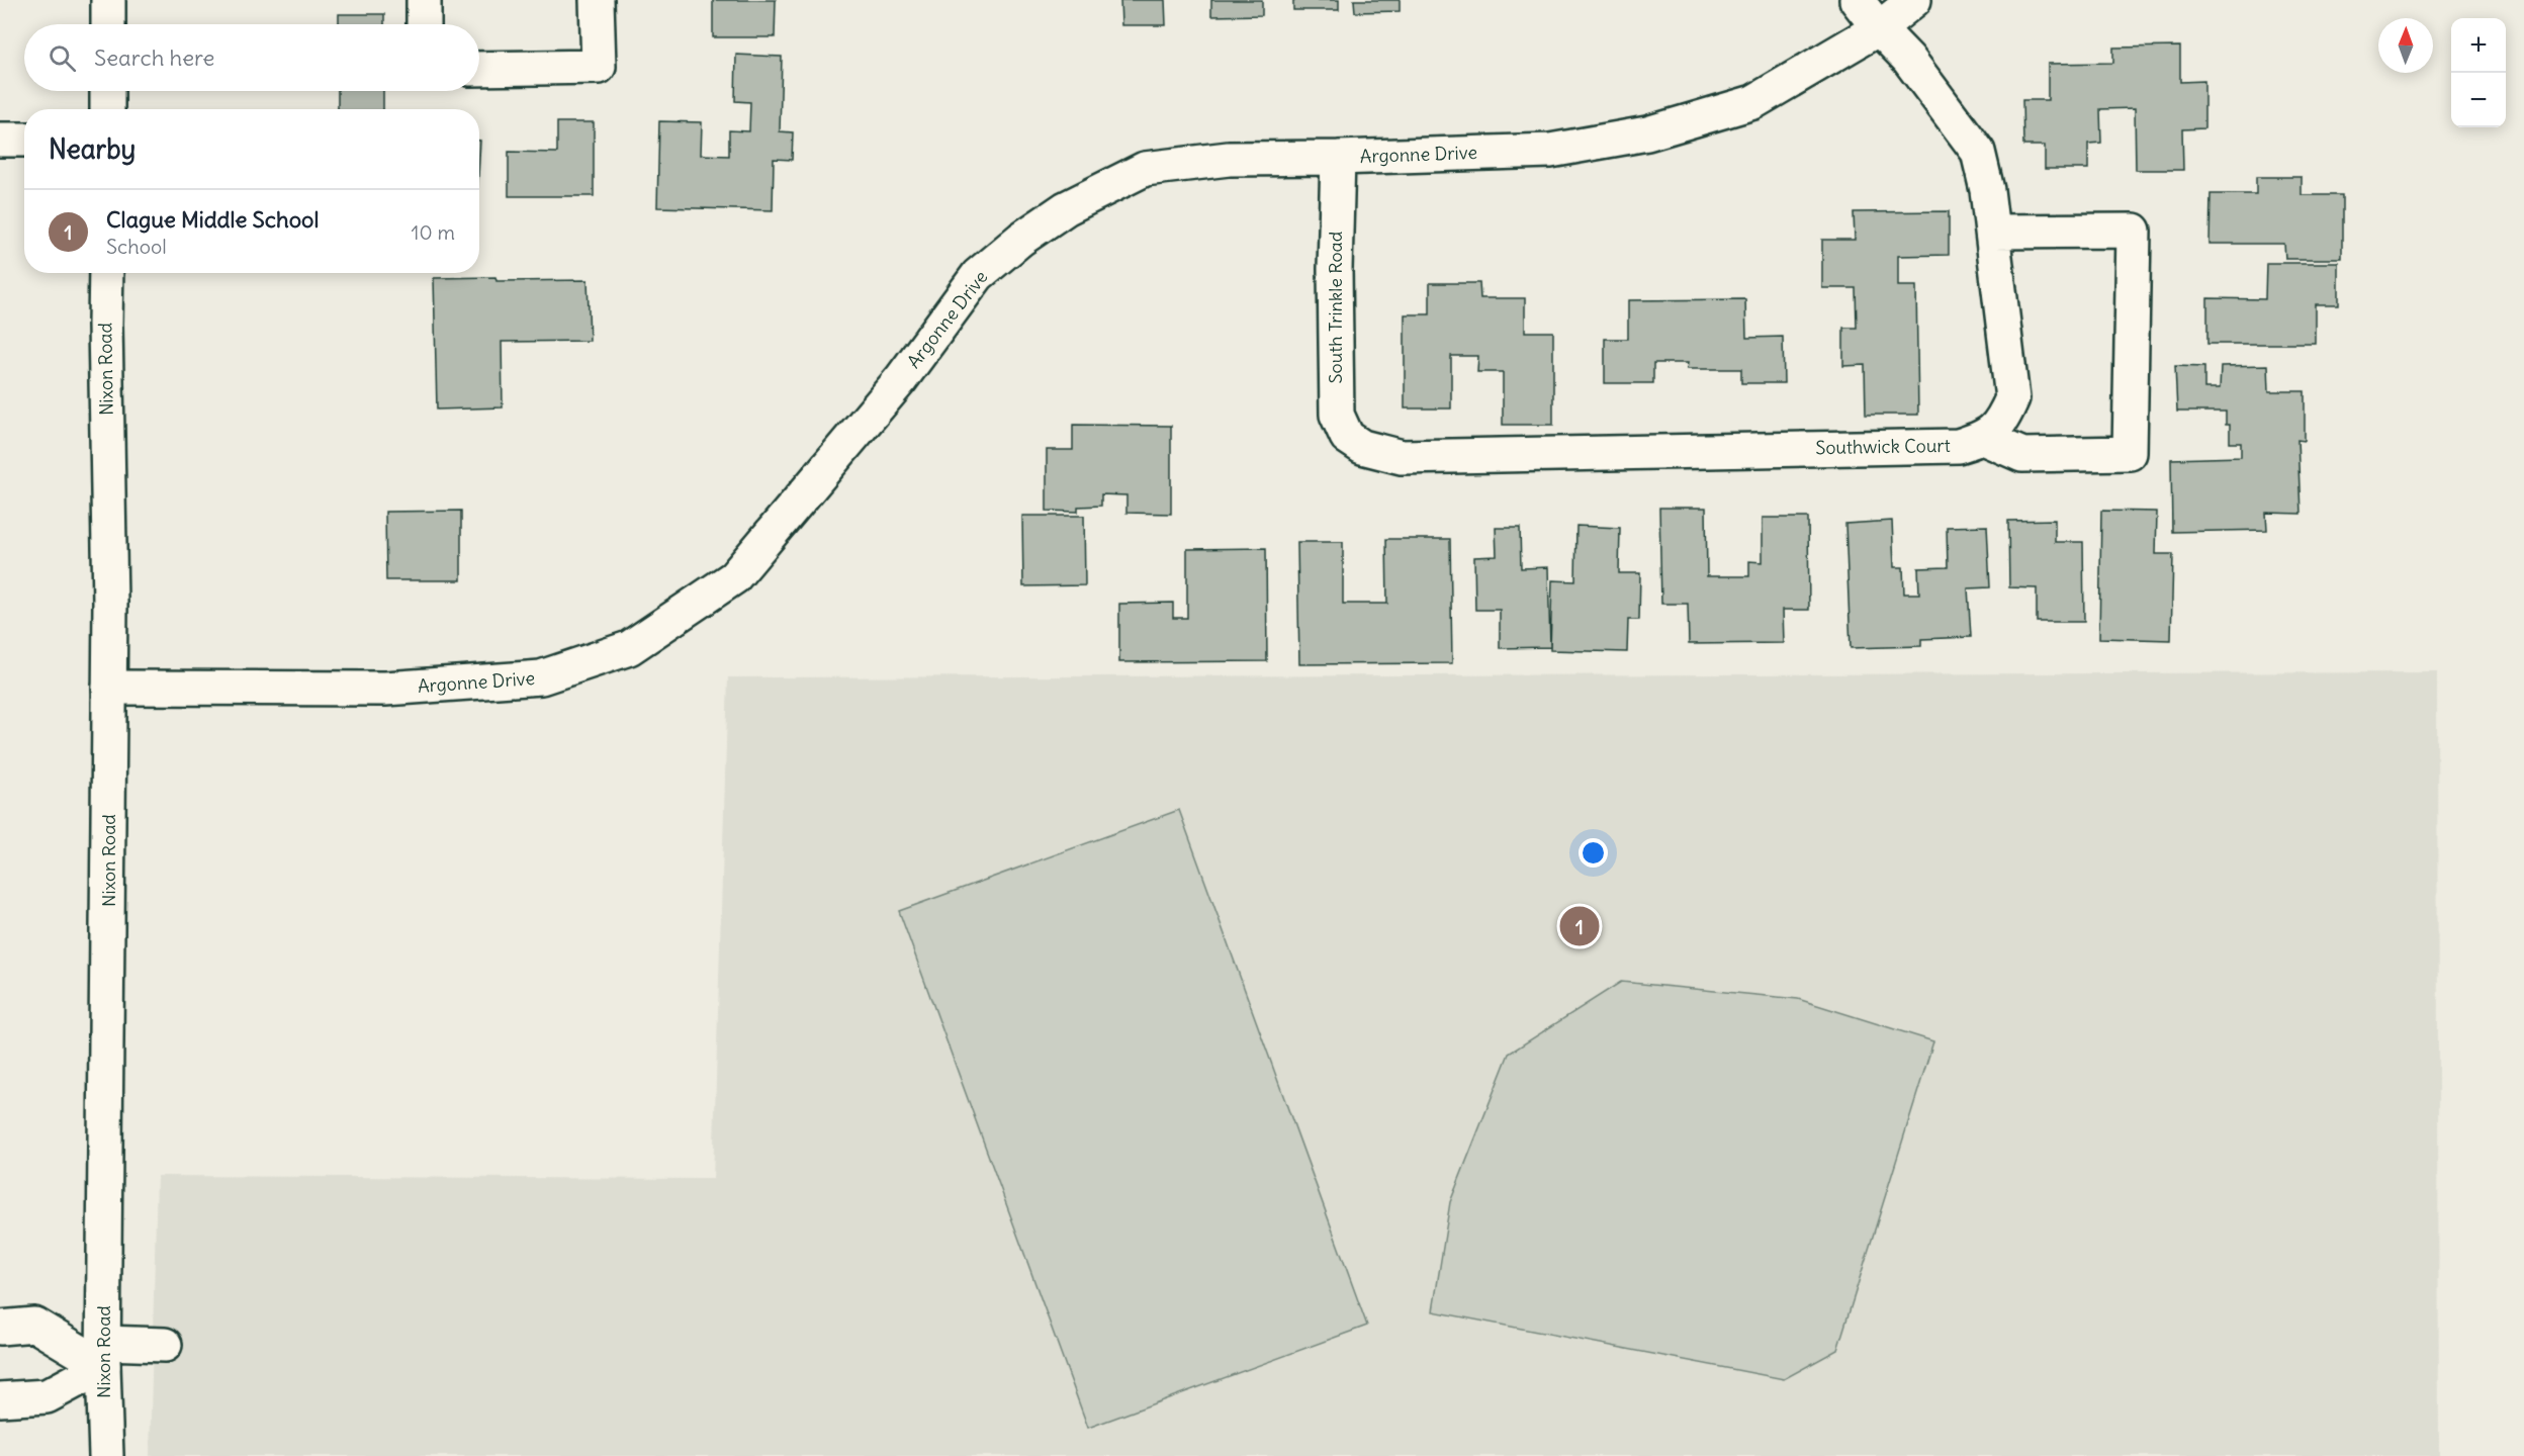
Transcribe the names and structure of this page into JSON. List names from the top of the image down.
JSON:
{
  "streets": {
    "street": [
      "Argonne Drive",
      "South Trinkle Road",
      "Nixon Road",
      "Southwick Court"
    ]
  },
  "crossings": [
    ["Argonne Drive", "South Trinkle Road"],
    ["Argonne Drive", "Nixon Road"],
    ["Argonne Drive", "Southwick Court"],
    ["South Trinkle Road", "Southwick Court"]
  ],
  "north": "top",
  "page": {
    "map_buttons": ["+", "−"],
    "search": "Search here",
    "heading": "Nearby",
    "list": [
      {
        "mark": "1",
        "name": "Clague Middle School",
        "note": "School",
        "value": "10 m"
      }
    ],
    "pins": "1"
  }
}
